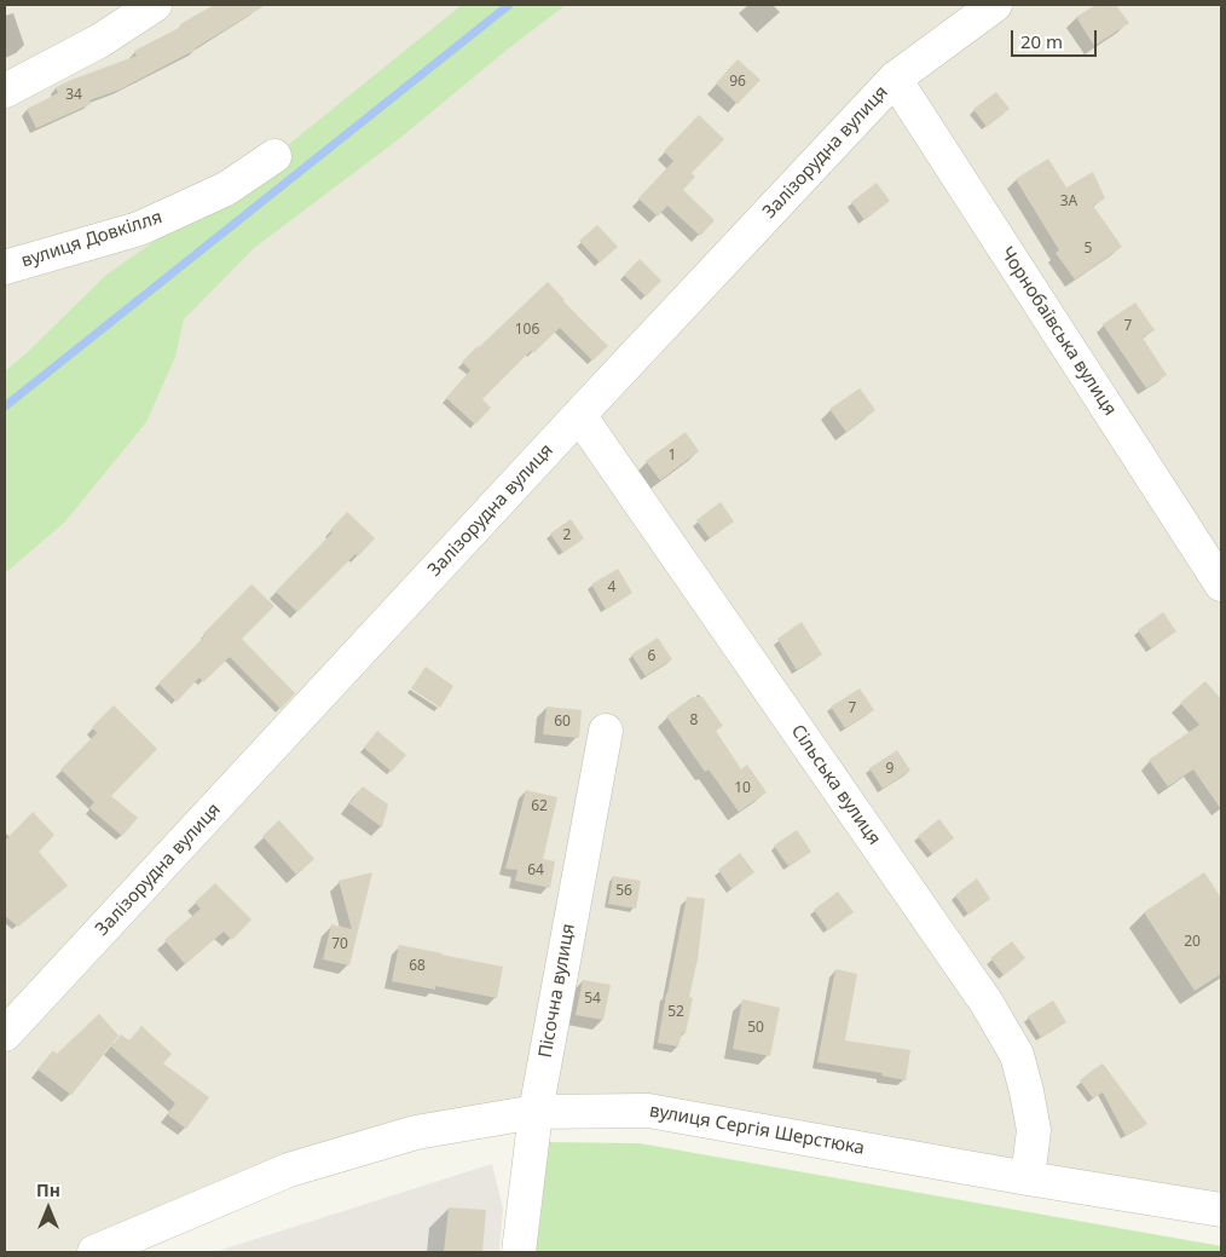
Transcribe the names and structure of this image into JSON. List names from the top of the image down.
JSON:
{
  "streets": {
    "street": [
      "Залізорудна вулиця",
      "вулиця Довкілля",
      "Чорнобаївська вулиця",
      "Сільська вулиця",
      "Пісочна вулиця",
      "вулиця Сергія Шерстюка"
    ]
  },
  "crossings": [
    ["Залізорудна вулиця", "Чорнобаївська вулиця"],
    ["Залізорудна вулиця", "Сільська вулиця"],
    ["Сільська вулиця", "вулиця Сергія Шерстюка"],
    ["Пісочна вулиця", "вулиця Сергія Шерстюка"]
  ],
  "house_numbers": [
    "96",
    "34",
    "3А",
    "5",
    "7",
    "106",
    "1",
    "2",
    "4",
    "6",
    "7",
    "8",
    "60",
    "9",
    "10",
    "62",
    "64",
    "56",
    "20",
    "70",
    "68",
    "54",
    "52",
    "50"
  ],
  "scale_bar": "20 m",
  "north": "top"
}
